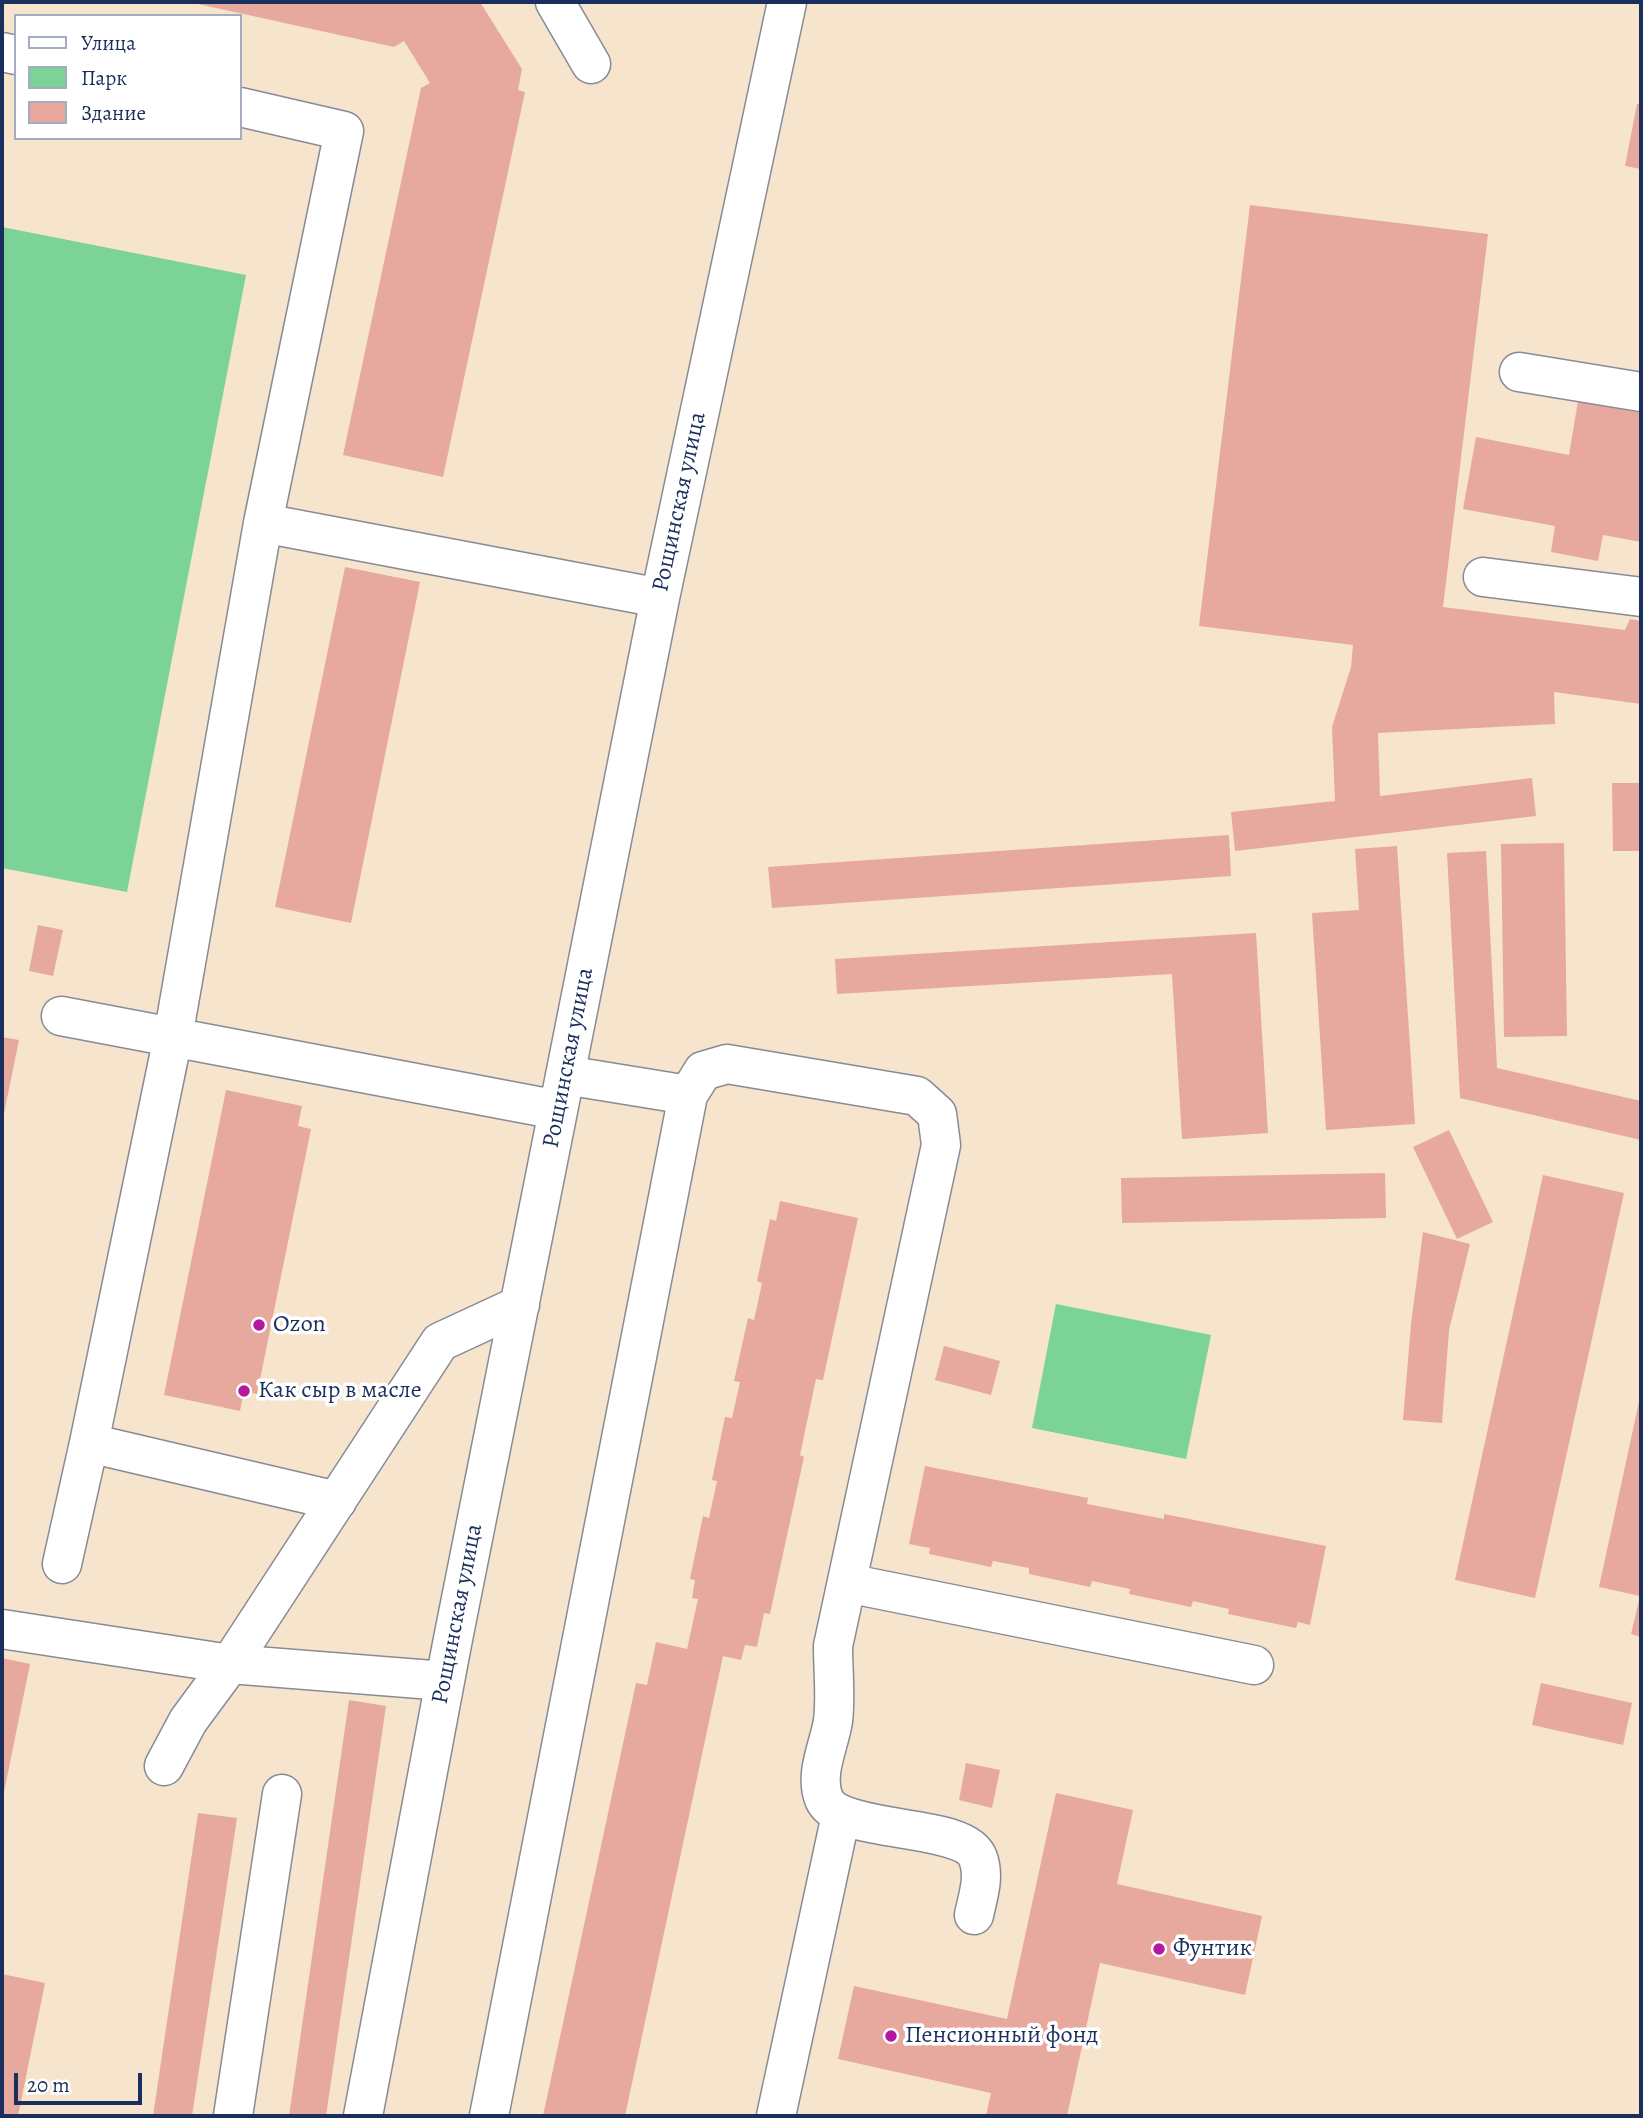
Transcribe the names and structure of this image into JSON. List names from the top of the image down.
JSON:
{
  "streets": {
    "street": ["Рощинская улица"]
  },
  "places": [
    "Ozon",
    "Как сыр в масле",
    "Фунтик",
    "Пенсионный фонд"
  ],
  "legend": ["Улица", "Парк", "Здание"],
  "scale_bar": "20 m"
}
